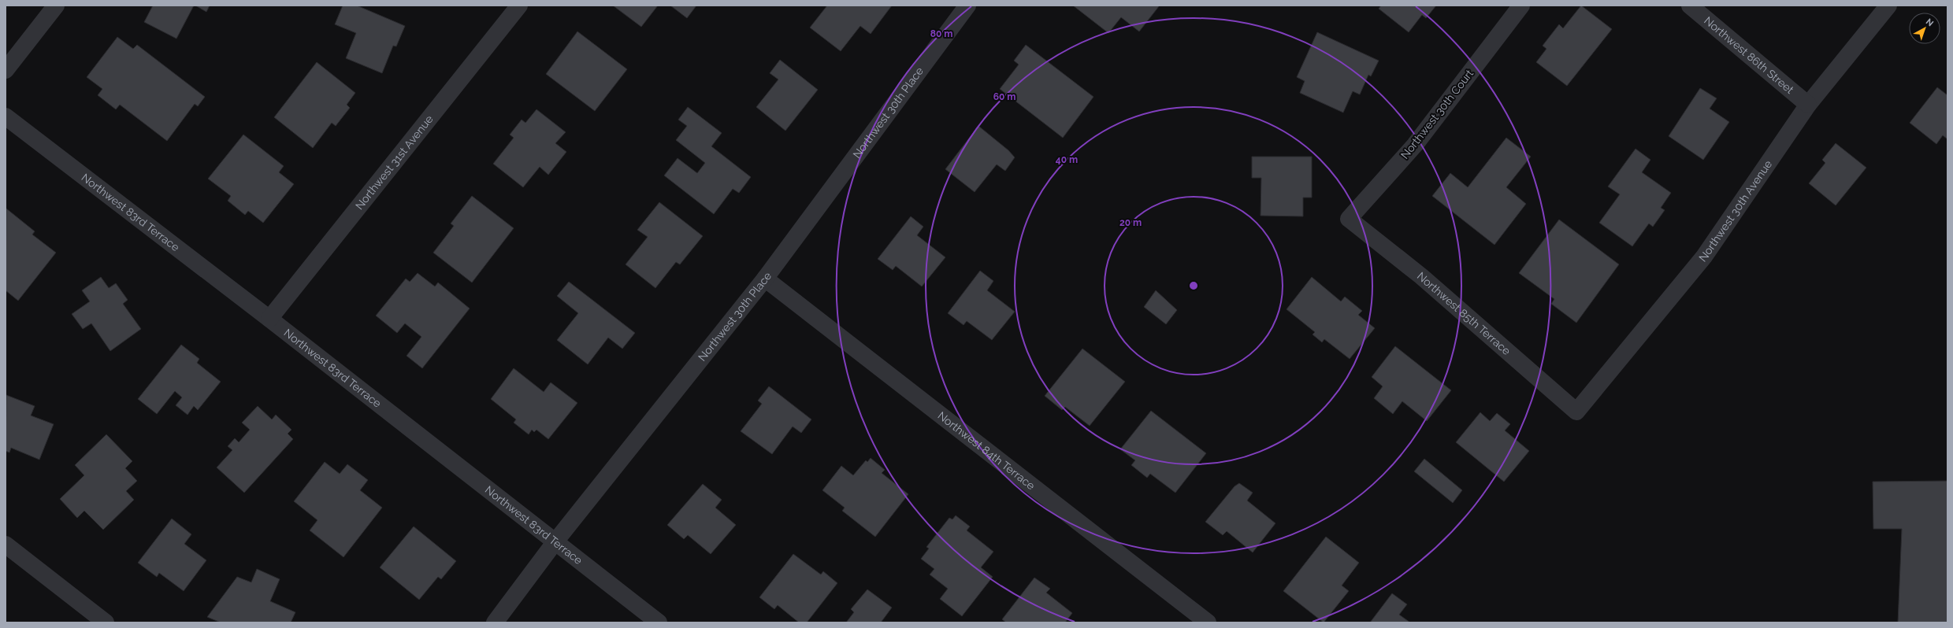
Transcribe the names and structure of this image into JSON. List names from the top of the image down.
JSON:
{
  "streets": {
    "street": [
      "Northwest 86th Street",
      "Northwest 30th Place",
      "Northwest 30th Court",
      "Northwest 31st Avenue",
      "Northwest 30th Avenue",
      "Northwest 83rd Terrace",
      "Northwest 85th Terrace",
      "Northwest 84th Terrace"
    ]
  },
  "crossings": [
    ["Northwest 86th Street", "Northwest 30th Avenue"],
    ["Northwest 30th Place", "Northwest 83rd Terrace"],
    ["Northwest 30th Place", "Northwest 84th Terrace"],
    ["Northwest 30th Court", "Northwest 85th Terrace"],
    ["Northwest 31st Avenue", "Northwest 83rd Terrace"],
    ["Northwest 30th Avenue", "Northwest 85th Terrace"]
  ],
  "north": "top right",
  "rings": [
    "80 m",
    "60 m",
    "40 m",
    "20 m"
  ]
}
